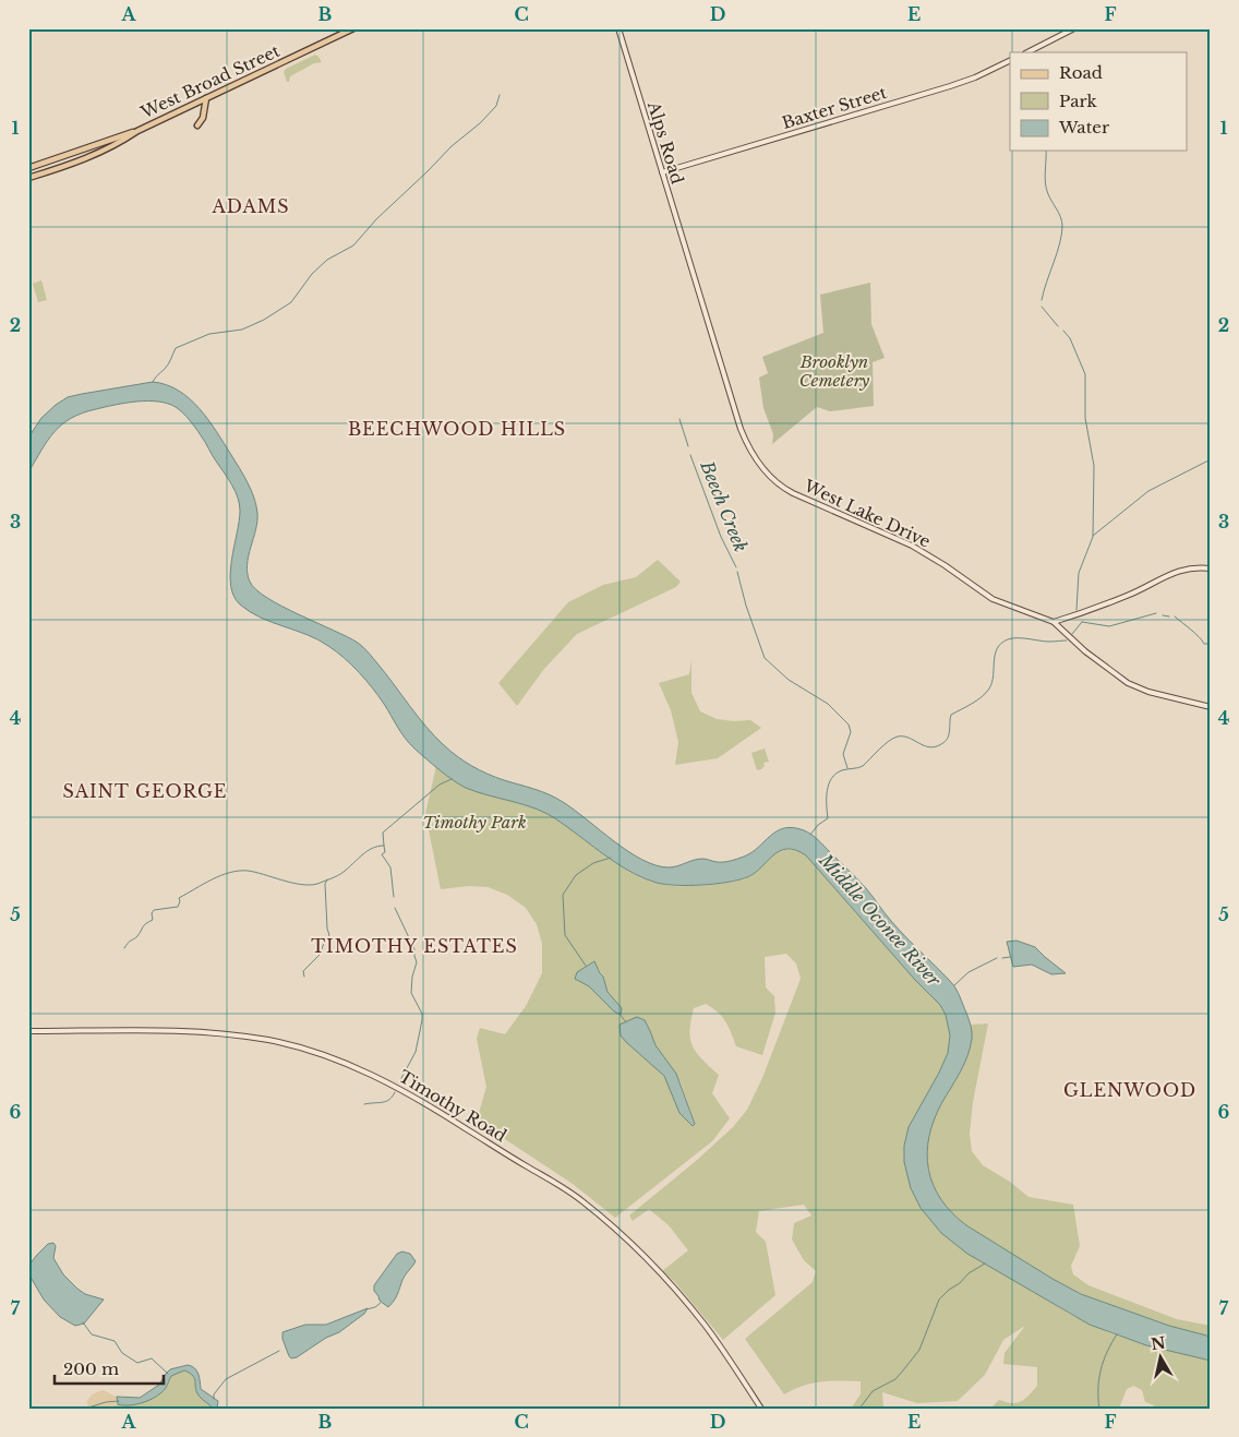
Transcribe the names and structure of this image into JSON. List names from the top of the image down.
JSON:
{
  "streets": {
    "main road": [
      "West Broad Street",
      "Baxter Street",
      "Alps Road",
      "West Lake Drive",
      "Timothy Road"
    ]
  },
  "crossings": [
    ["Baxter Street", "Alps Road"],
    ["Alps Road", "West Lake Drive"]
  ],
  "districts": [
    "ADAMS",
    "BEECHWOOD HILLS",
    "SAINT GEORGE",
    "TIMOTHY ESTATES",
    "GLENWOOD"
  ],
  "water": ["Beech Creek", "Middle Oconee River"],
  "parks": ["Brooklyn Cemetery", "Timothy Park"],
  "legend": ["Road", "Park", "Water"],
  "scale_bar": "200 m",
  "north": "top",
  "grid": {
    "columns": [
      "A",
      "B",
      "C",
      "D",
      "E",
      "F"
    ],
    "rows": [
      "1",
      "2",
      "3",
      "4",
      "5",
      "6",
      "7"
    ]
  }
}
